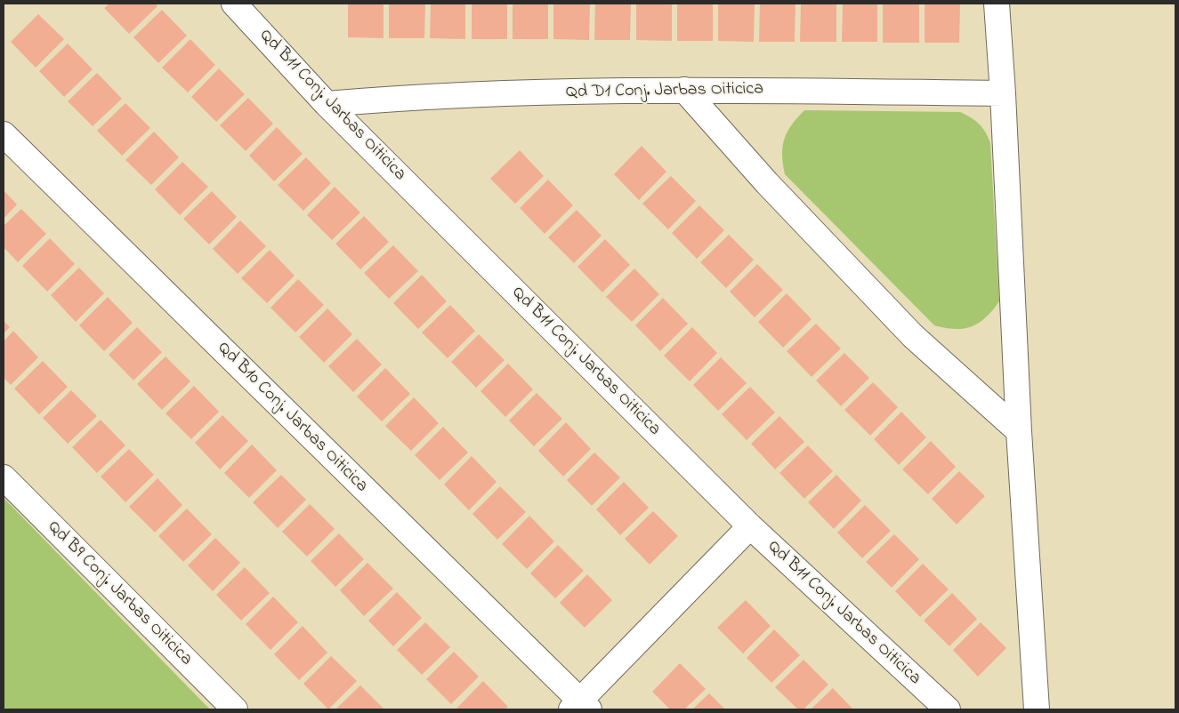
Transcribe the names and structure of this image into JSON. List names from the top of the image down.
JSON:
{
  "streets": {
    "street": [
      "Qd D1 Conj. Jarbas Oiticica",
      "Qd B11 Conj. Jarbas Oiticica",
      "Qd B10 Conj. Jarbas Oiticica",
      "Qd B9 Conj. Jarbas Oiticica"
    ]
  },
  "crossings": [
    ["Qd D1 Conj. Jarbas Oiticica", "Qd B11 Conj. Jarbas Oiticica"]
  ]
}
